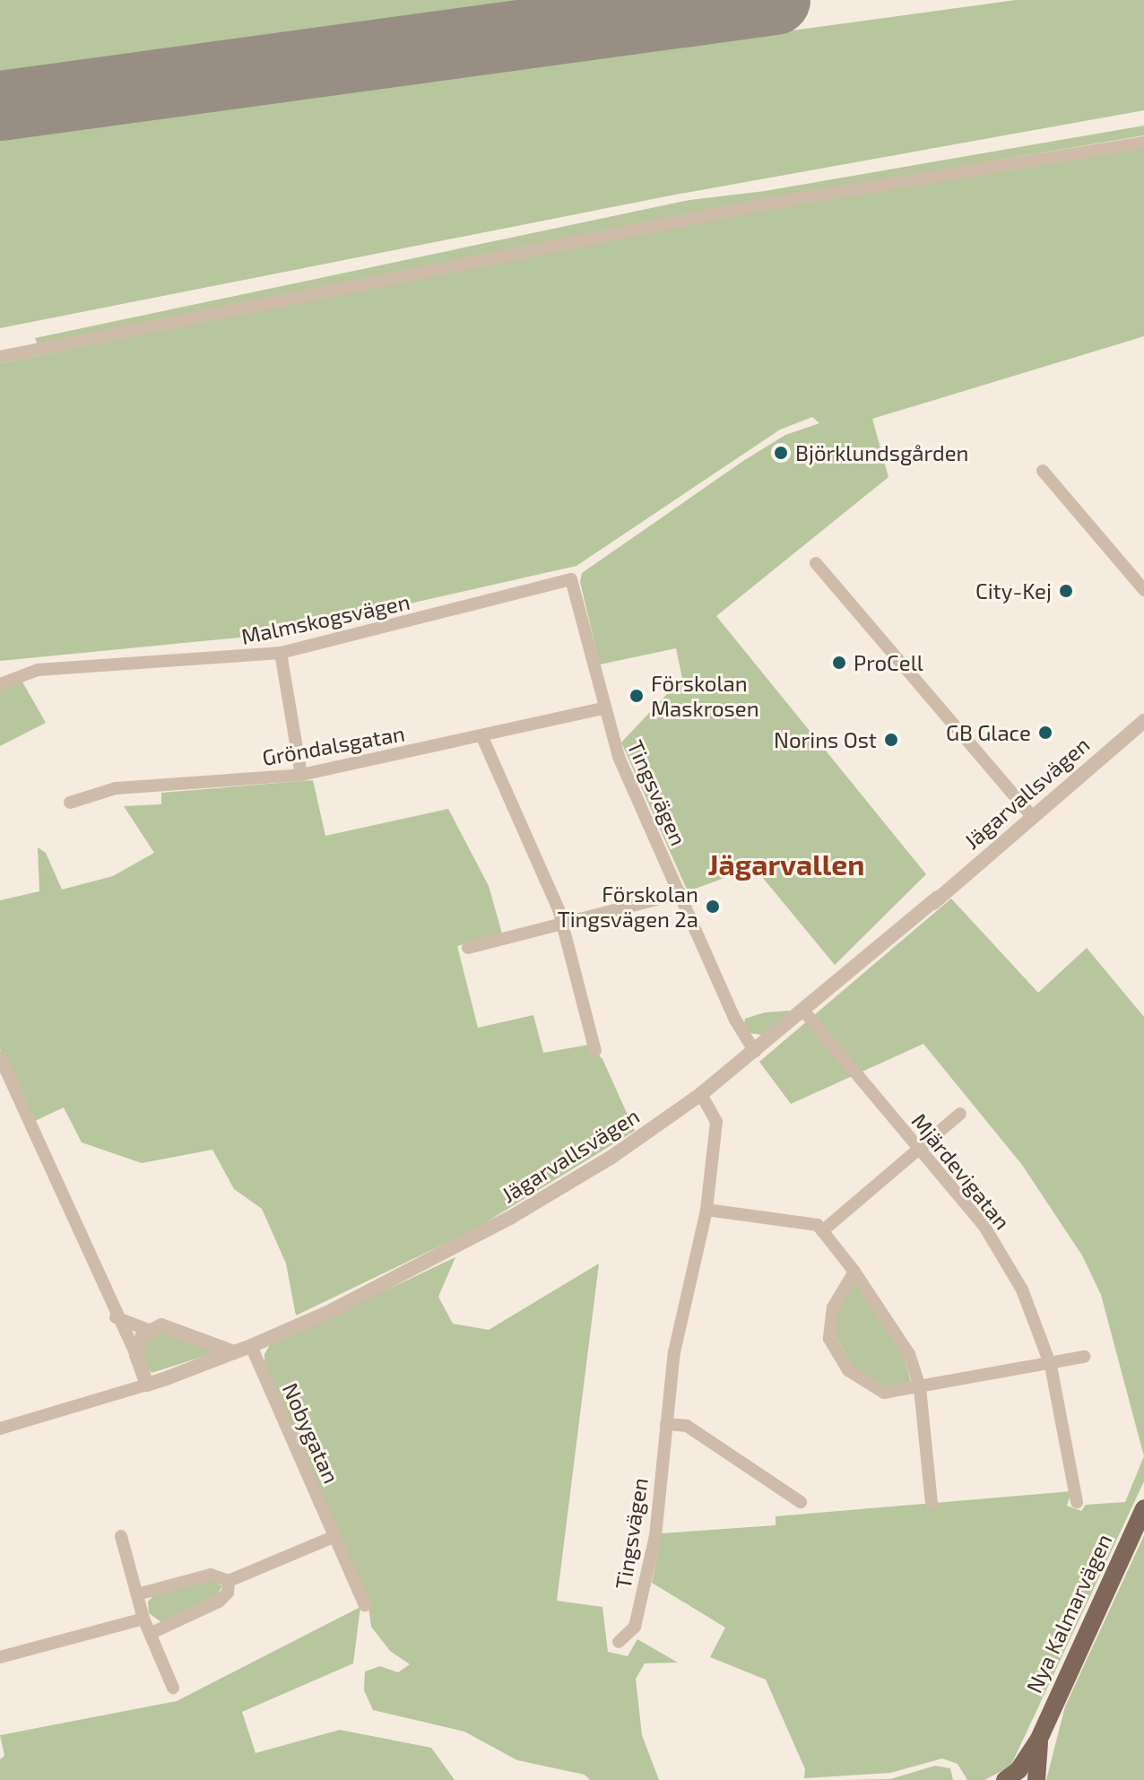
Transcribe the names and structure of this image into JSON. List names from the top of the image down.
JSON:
{
  "streets": {
    "main road": ["Nya Kalmarvägen"],
    "street": [
      "Malmskogsvägen",
      "Gröndalsgatan",
      "Tingsvägen",
      "Jägarvallsvägen",
      "Mjärdevigatan",
      "Nobygatan"
    ]
  },
  "crossings": [
    ["Malmskogsvägen", "Tingsvägen"],
    ["Gröndalsgatan", "Tingsvägen"],
    ["Tingsvägen", "Jägarvallsvägen"],
    ["Jägarvallsvägen", "Mjärdevigatan"],
    ["Jägarvallsvägen", "Nobygatan"]
  ],
  "districts": ["Jägarvallen"],
  "places": [
    "Björklundsgården",
    "City-Kej",
    "ProCell",
    "Förskolan Maskrosen",
    "GB Glace",
    "Norins Ost",
    "Förskolan Tingsvägen 2a"
  ]
}
